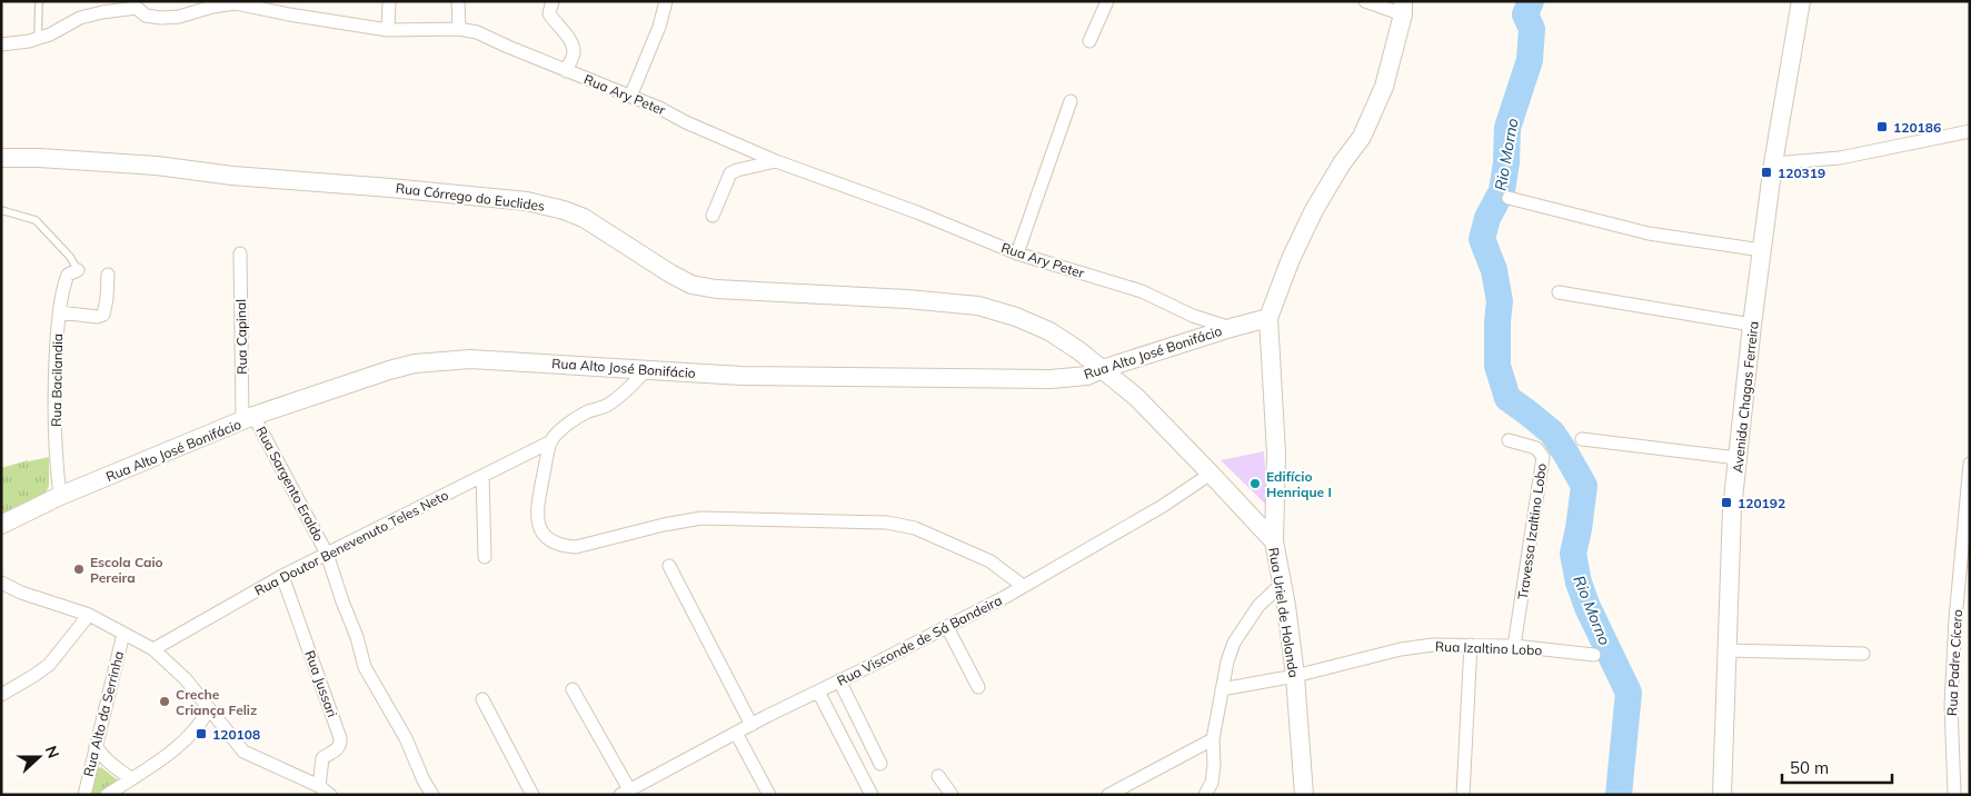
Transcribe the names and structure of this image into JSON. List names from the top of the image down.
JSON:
{
  "streets": {
    "main road": [
      "Rua Córrego do Euclides",
      "Rua Alto José Bonifácio",
      "Avenida Chagas Ferreira",
      "Rua Uriel de Holanda"
    ],
    "street": [
      "Rua Ary Peter",
      "Rua Capinal",
      "Rua Bacilandia",
      "Rua Sargento Eraldo",
      "Travessa Izaltino Lobo",
      "Rua Doutor Benevenuto Teles Neto",
      "Rua Visconde de Sá Bandeira",
      "Rua Izaltino Lobo",
      "Rua Padre Cícero",
      "Rua Jussari",
      "Rua Alto da Serrinha"
    ]
  },
  "crossings": [
    ["Rua Ary Peter", "Rua Alto José Bonifácio"],
    ["Rua Córrego do Euclides", "Rua Alto José Bonifácio"],
    ["Rua Córrego do Euclides", "Rua Uriel de Holanda"],
    ["Rua Capinal", "Rua Alto José Bonifácio"],
    ["Rua Capinal", "Rua Sargento Eraldo"],
    ["Rua Alto José Bonifácio", "Rua Bacilandia"],
    ["Rua Alto José Bonifácio", "Rua Sargento Eraldo"],
    ["Rua Alto José Bonifácio", "Rua Doutor Benevenuto Teles Neto"],
    ["Rua Alto José Bonifácio", "Rua Uriel de Holanda"],
    ["Rua Sargento Eraldo", "Rua Doutor Benevenuto Teles Neto"],
    ["Travessa Izaltino Lobo", "Rua Izaltino Lobo"],
    ["Rua Doutor Benevenuto Teles Neto", "Rua Jussari"],
    ["Rua Uriel de Holanda", "Rua Visconde de Sá Bandeira"],
    ["Rua Uriel de Holanda", "Rua Izaltino Lobo"]
  ],
  "water": ["Rio Morno"],
  "places": {
    "transit": [
      "120186",
      "120319",
      "120192",
      "120108"
    ],
    "other": ["Edifício Henrique I", "Escola Caio Pereira", "Creche Criança Feliz"]
  },
  "scale_bar": "50 m",
  "north": "right"
}
